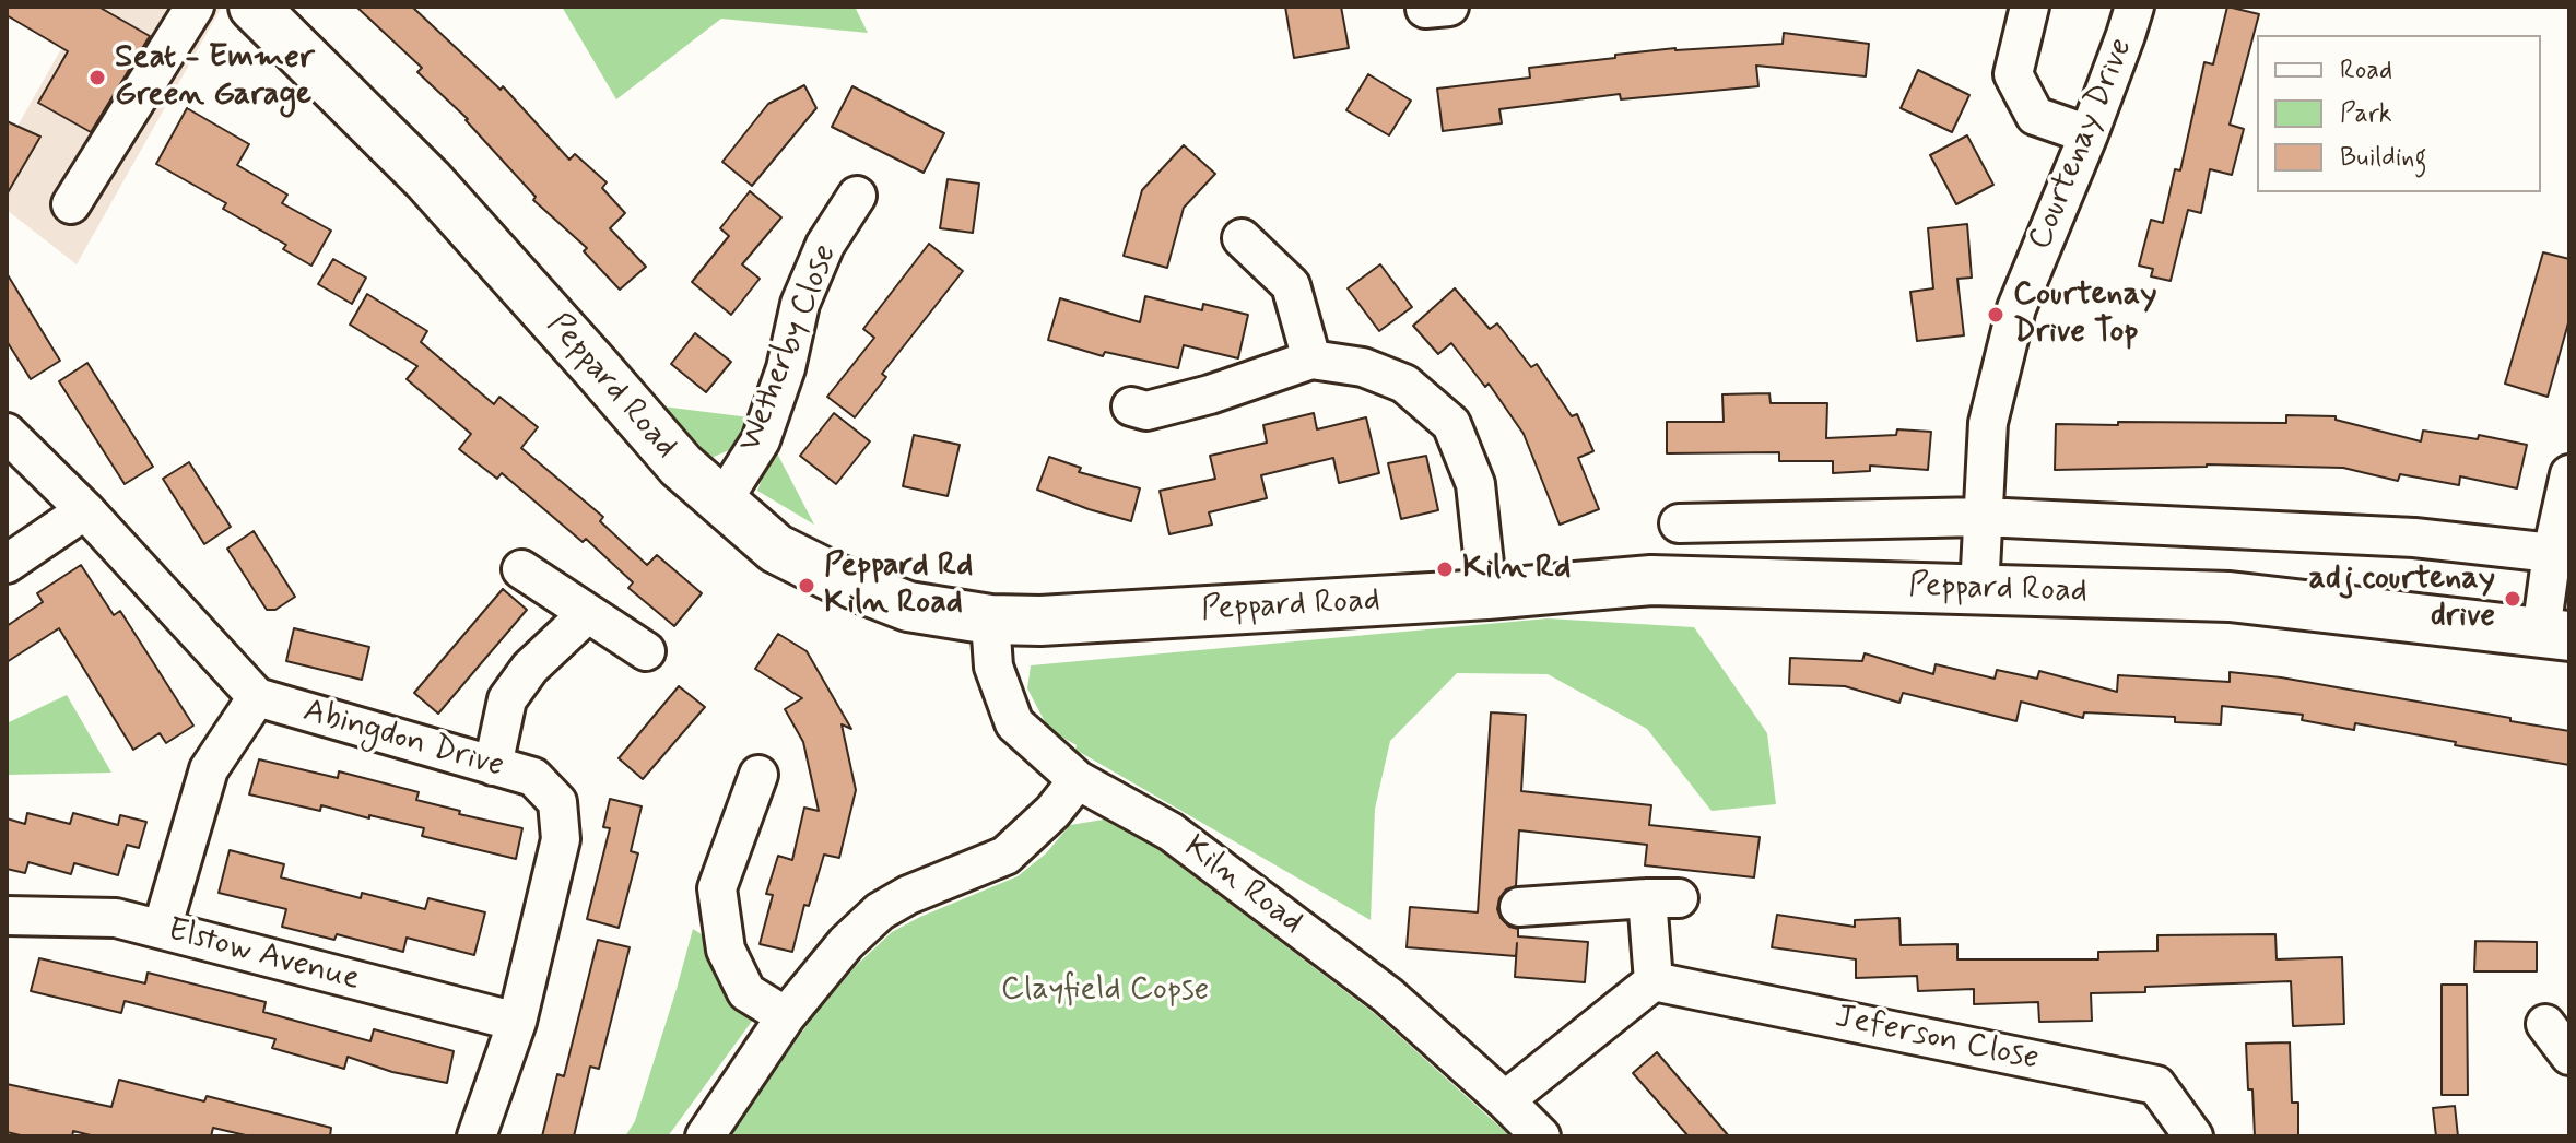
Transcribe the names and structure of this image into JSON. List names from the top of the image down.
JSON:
{
  "streets": {
    "main road": ["Peppard Road"],
    "street": [
      "Courtenay Drive",
      "Wetherby Close",
      "Abingdon Drive",
      "Kiln Road",
      "Elstow Avenue",
      "Jeferson Close"
    ]
  },
  "crossings": [
    ["Courtenay Drive", "Peppard Road"],
    ["Wetherby Close", "Peppard Road"],
    ["Peppard Road", "Kiln Road"],
    ["Abingdon Drive", "Elstow Avenue"]
  ],
  "parks": ["Clayfield Copse"],
  "places": [
    "Seat - Emmer Green Garage",
    "Courtenay Drive Top",
    "Kiln Rd",
    "Peppard Rd Kiln Road",
    "adj courtenay drive"
  ],
  "legend": ["Road", "Park", "Building"]
}
